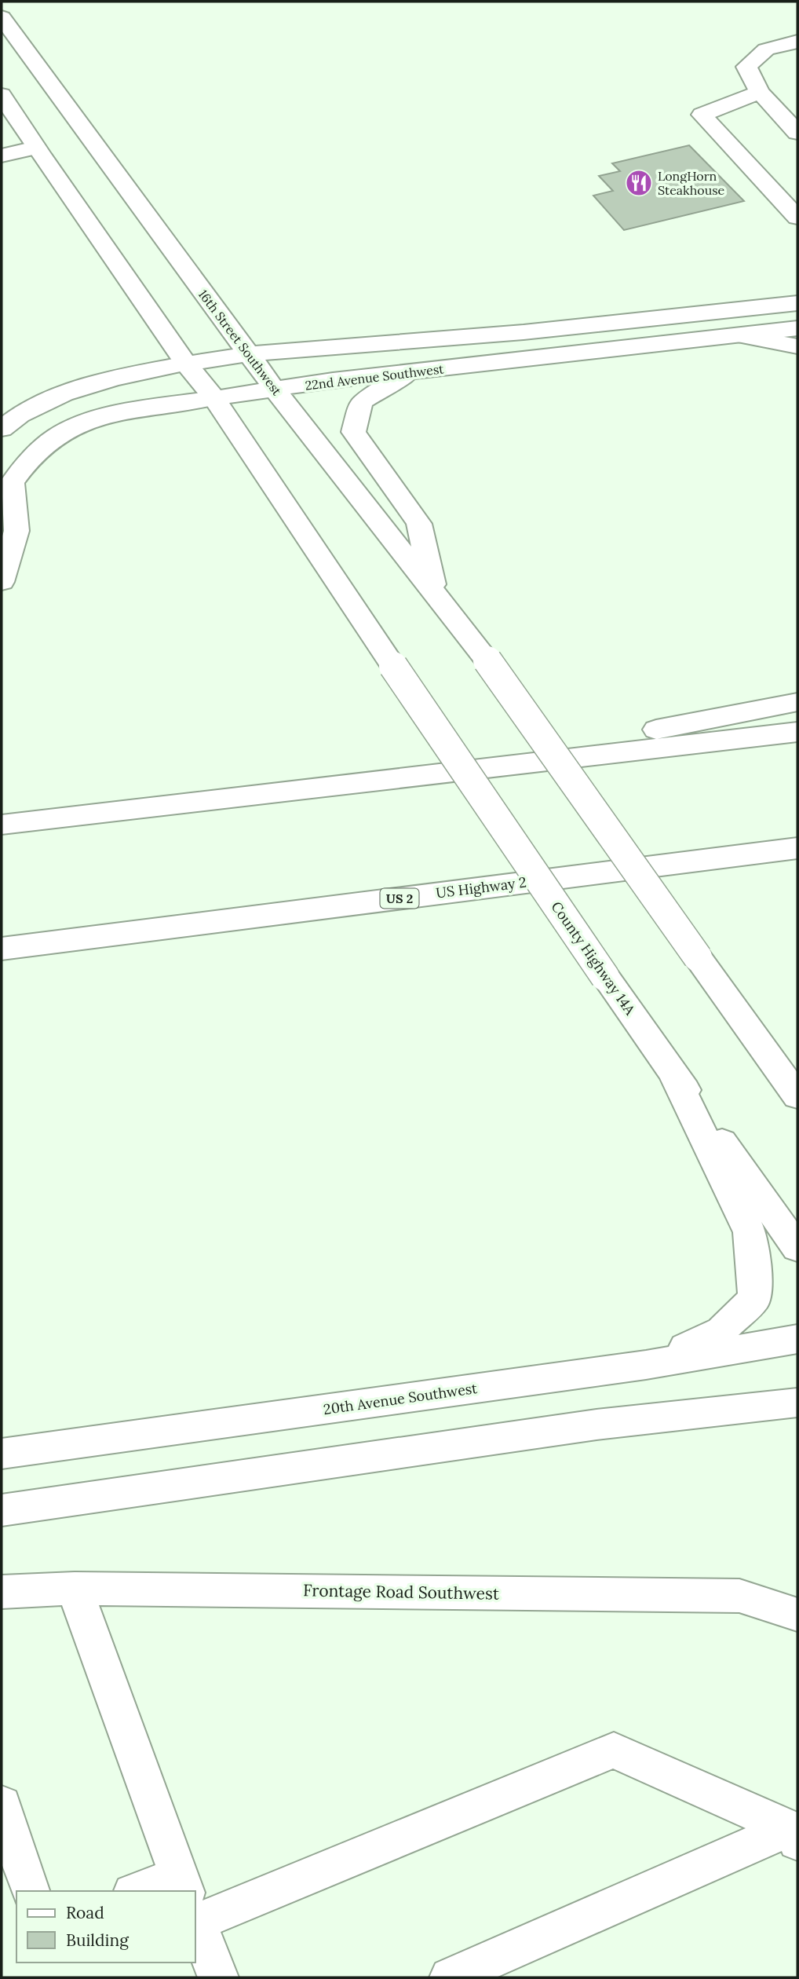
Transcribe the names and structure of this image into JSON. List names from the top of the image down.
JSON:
{
  "streets": {
    "main road": [
      "16th Street Southwest",
      "22nd Avenue Southwest",
      "US Highway 2",
      "US 2",
      "County Highway 14A",
      "20th Avenue Southwest",
      "Frontage Road Southwest"
    ]
  },
  "crossings": [
    ["16th Street Southwest", "22nd Avenue Southwest"],
    ["22nd Avenue Southwest", "County Highway 14A"]
  ],
  "places": {
    "restaurant": ["LongHorn Steakhouse"]
  },
  "legend": ["Road", "Building"]
}
